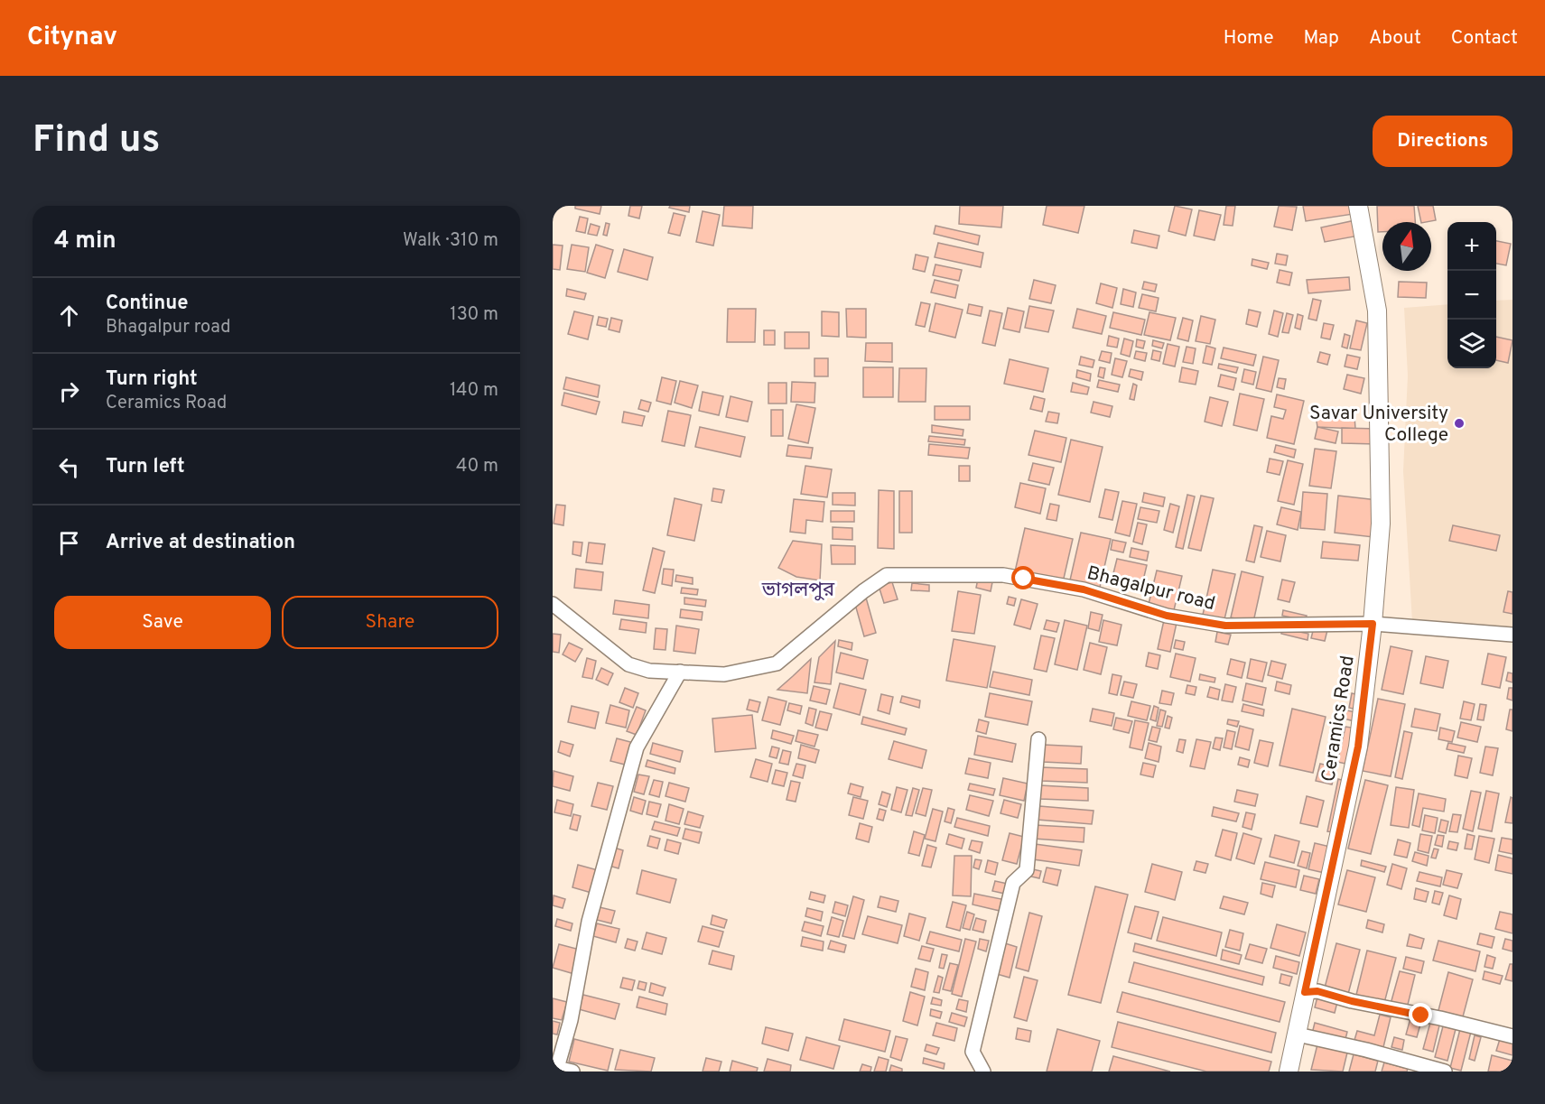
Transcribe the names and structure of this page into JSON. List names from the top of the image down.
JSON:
{
  "streets": {
    "street": ["Bhagalpur road", "Ceramics Road"]
  },
  "crossings": [
    ["Bhagalpur road", "Ceramics Road"]
  ],
  "districts": ["ভাগলপুর"],
  "places": ["Savar University College"],
  "north": "top",
  "page": {
    "header": "Citynav",
    "nav": [
      "Home",
      "Map",
      "About",
      "Contact"
    ],
    "buttons": [
      "Directions",
      ["Save", "Share"]
    ],
    "title": "Find us",
    "heading": ["4 min", "Walk · 310 m"],
    "map_buttons": ["+", "−"],
    "list": [
      ["Continue", "Bhagalpur road", "130 m"],
      ["Turn right", "Ceramics Road", "140 m"],
      ["Turn left", "40 m"],
      "Arrive at destination"
    ]
  }
}
